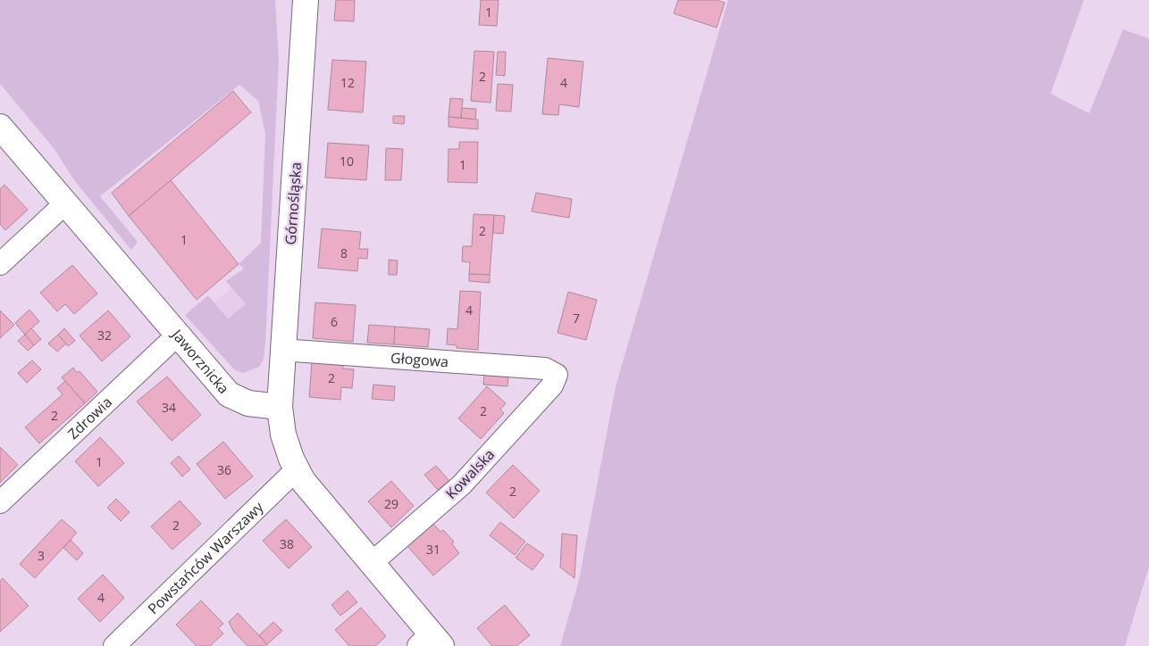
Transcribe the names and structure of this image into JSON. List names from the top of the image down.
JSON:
{
  "streets": {
    "street": [
      "Górnośląska",
      "Głogowa",
      "Jaworznicka",
      "Zdrowia",
      "Kowalska",
      "Powstańców Warszawy"
    ]
  },
  "crossings": [
    ["Górnośląska", "Głogowa"],
    ["Górnośląska", "Jaworznicka"],
    ["Głogowa", "Kowalska"],
    ["Jaworznicka", "Zdrowia"]
  ],
  "house_numbers": [
    "1",
    "2",
    "12",
    "4",
    "10",
    "1",
    "2",
    "1",
    "8",
    "4",
    "7",
    "6",
    "32",
    "2",
    "34",
    "2",
    "2",
    "1",
    "36",
    "2",
    "29",
    "2",
    "38",
    "31",
    "3",
    "4"
  ]
}
